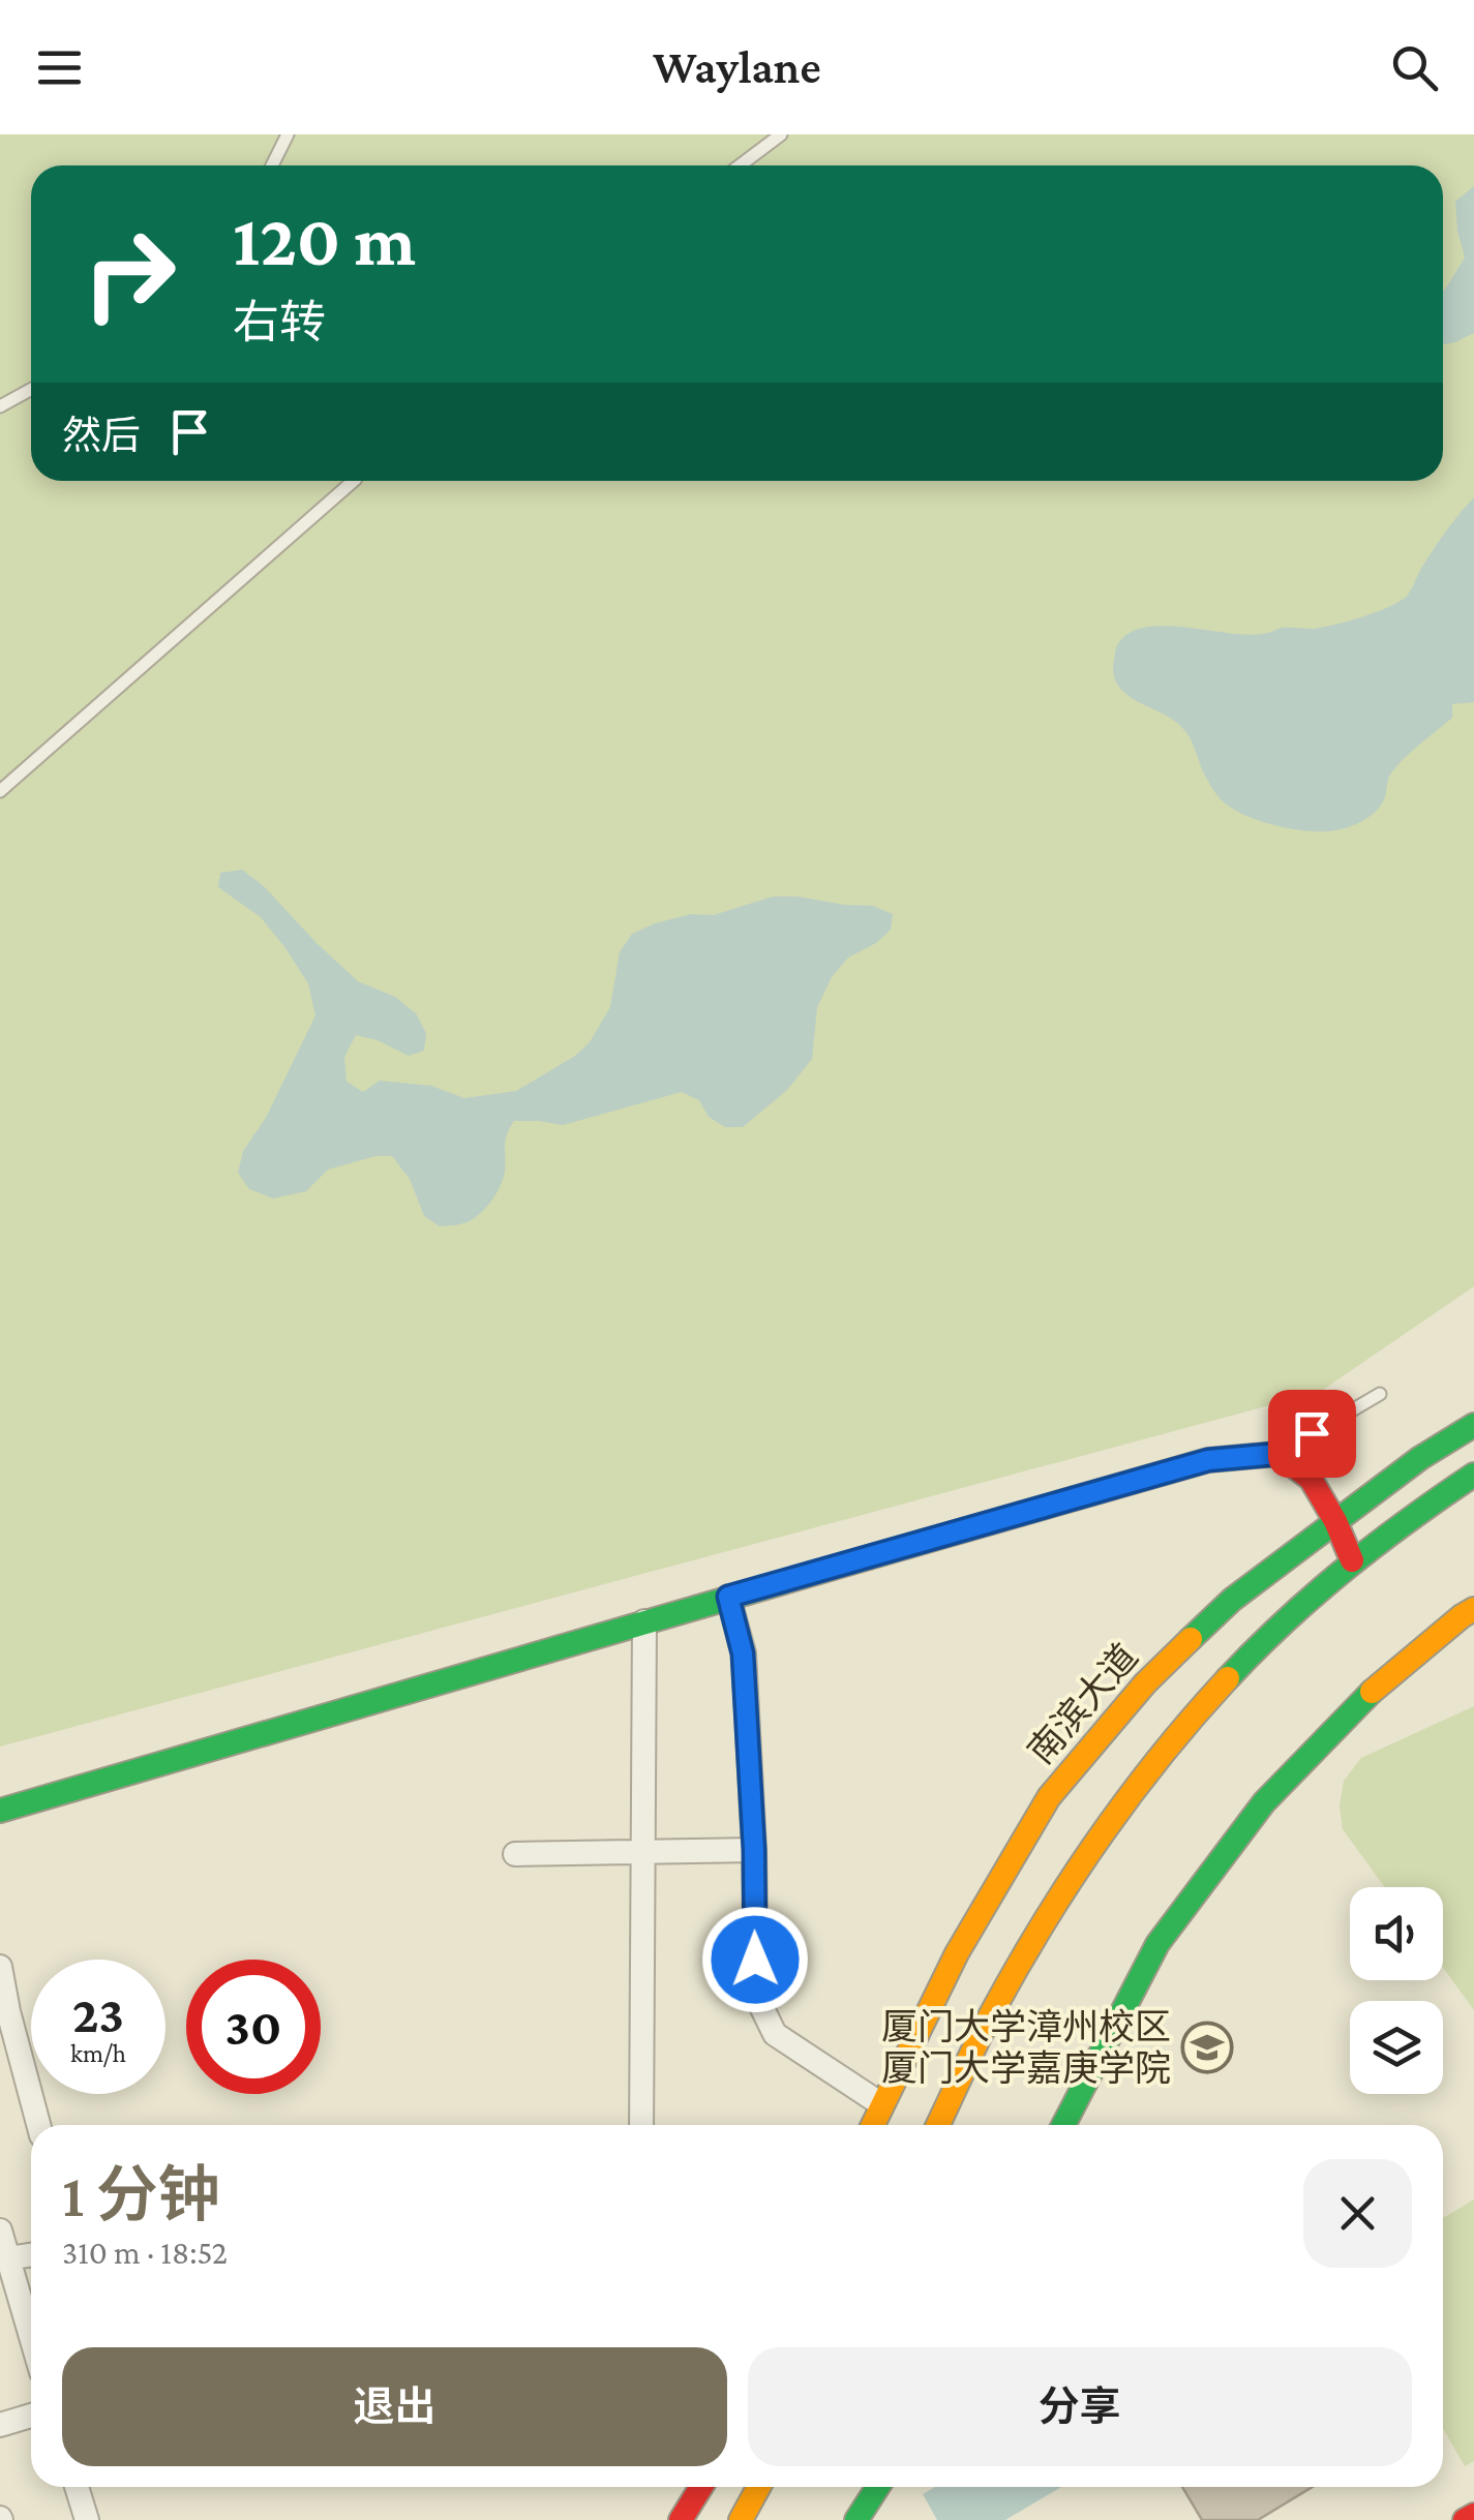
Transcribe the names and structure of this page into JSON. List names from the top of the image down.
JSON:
{
  "streets": {
    "street": ["南滨大道"]
  },
  "places": {
    "school or university": ["厦门大学漳州校区 厦门大学嘉庚学院"]
  },
  "page": {
    "header": "Waylane",
    "turn": ["120 m", "右转"],
    "then": "然后",
    "speed": "23 km/h",
    "limit": "30",
    "heading": ["1 分钟", "310 m · 18:52"],
    "buttons": ["退出", "分享"]
  }
}
